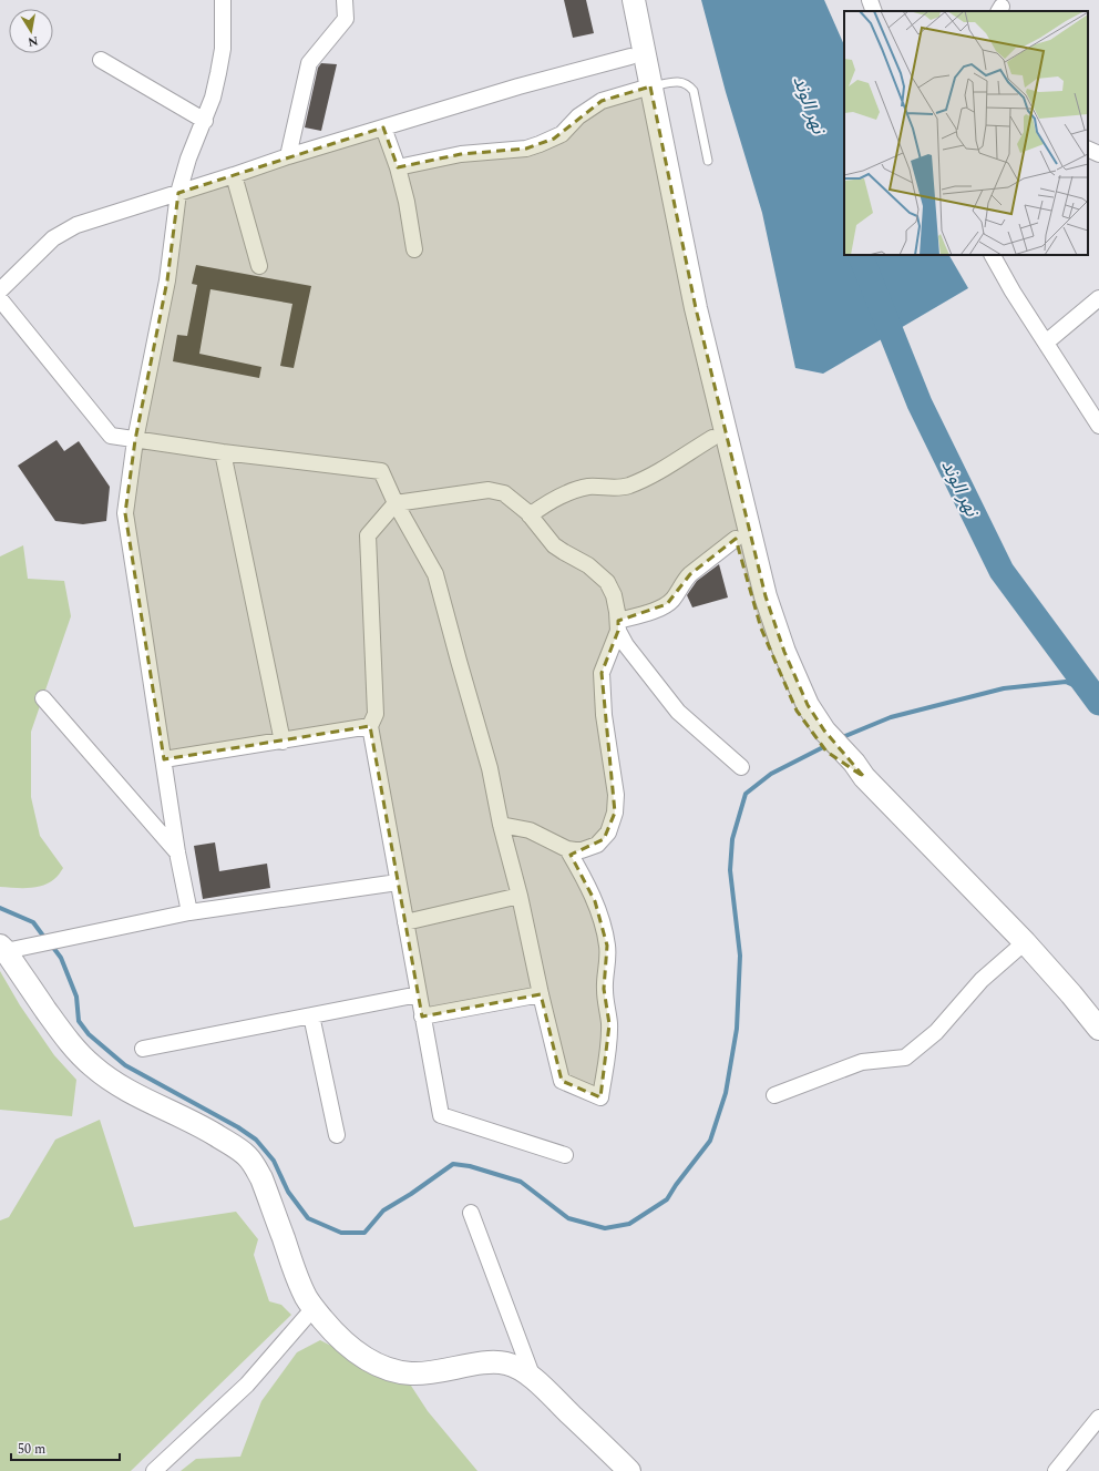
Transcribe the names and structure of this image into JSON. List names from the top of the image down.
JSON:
{
  "water": ["نهر الوند"],
  "scale_bar": "50 m",
  "north": "bottom"
}
